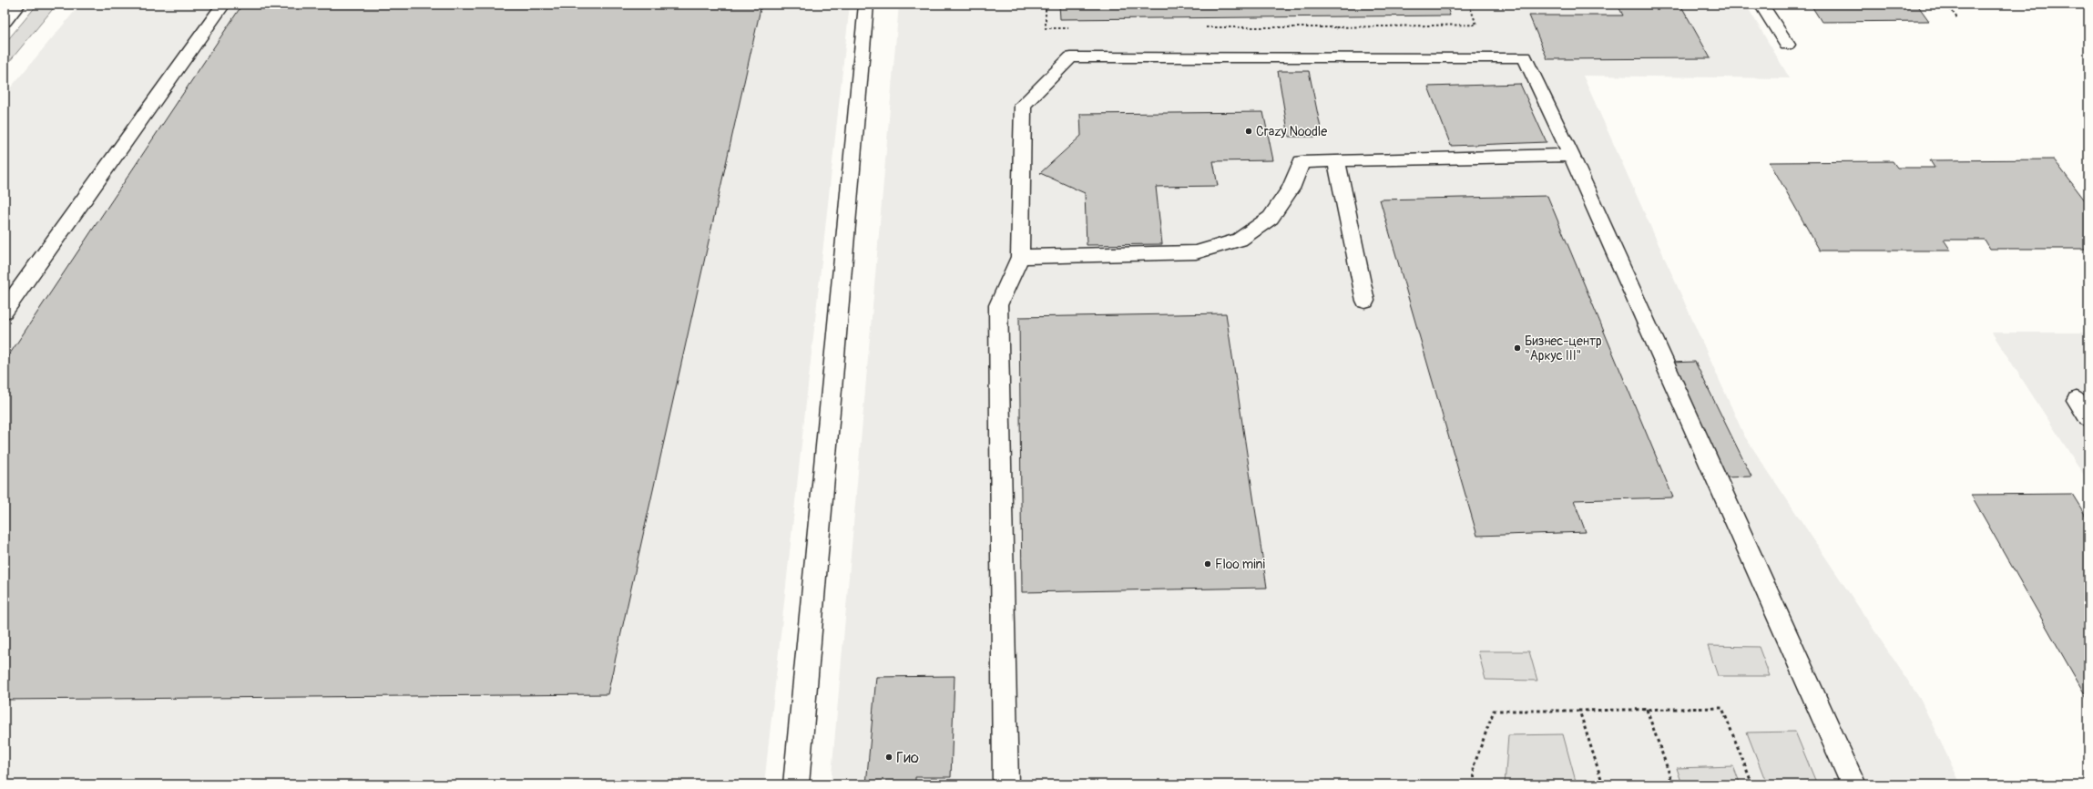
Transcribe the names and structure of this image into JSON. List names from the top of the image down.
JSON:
{
  "places": [
    "Crazy Noodle",
    "Бизнес-центр \"Аркус III\"",
    "Floo mini",
    "Гио"
  ]
}
